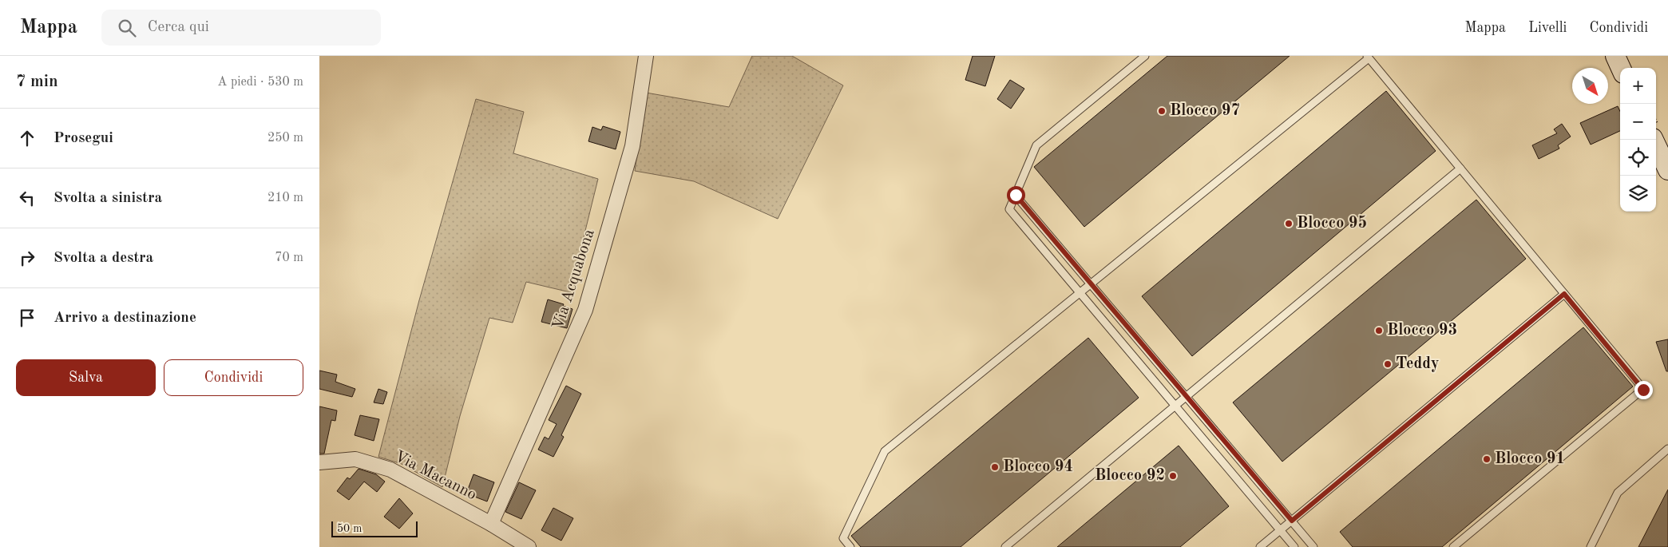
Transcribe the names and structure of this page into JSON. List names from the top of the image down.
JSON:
{
  "streets": {
    "street": ["Via Acquabona", "Via Macanno"]
  },
  "crossings": [
    ["Via Acquabona", "Via Macanno"]
  ],
  "places": [
    "Blocco 97",
    "Blocco 95",
    "Blocco 93",
    "Teddy",
    "Blocco 91",
    "Blocco 94",
    "Blocco 92"
  ],
  "scale_bar": "50 m",
  "north": "bottom right",
  "page": {
    "header": "Mappa",
    "search": "Cerca qui",
    "nav": ["Mappa", "Livelli", "Condividi"],
    "heading": ["7 min", "A piedi · 530 m"],
    "map_buttons": ["+", "−"],
    "list": [
      ["Prosegui", "250 m"],
      ["Svolta a sinistra", "210 m"],
      ["Svolta a destra", "70 m"],
      "Arrivo a destinazione"
    ],
    "buttons": ["Salva", "Condividi"],
    "scale": "50 m"
  }
}
